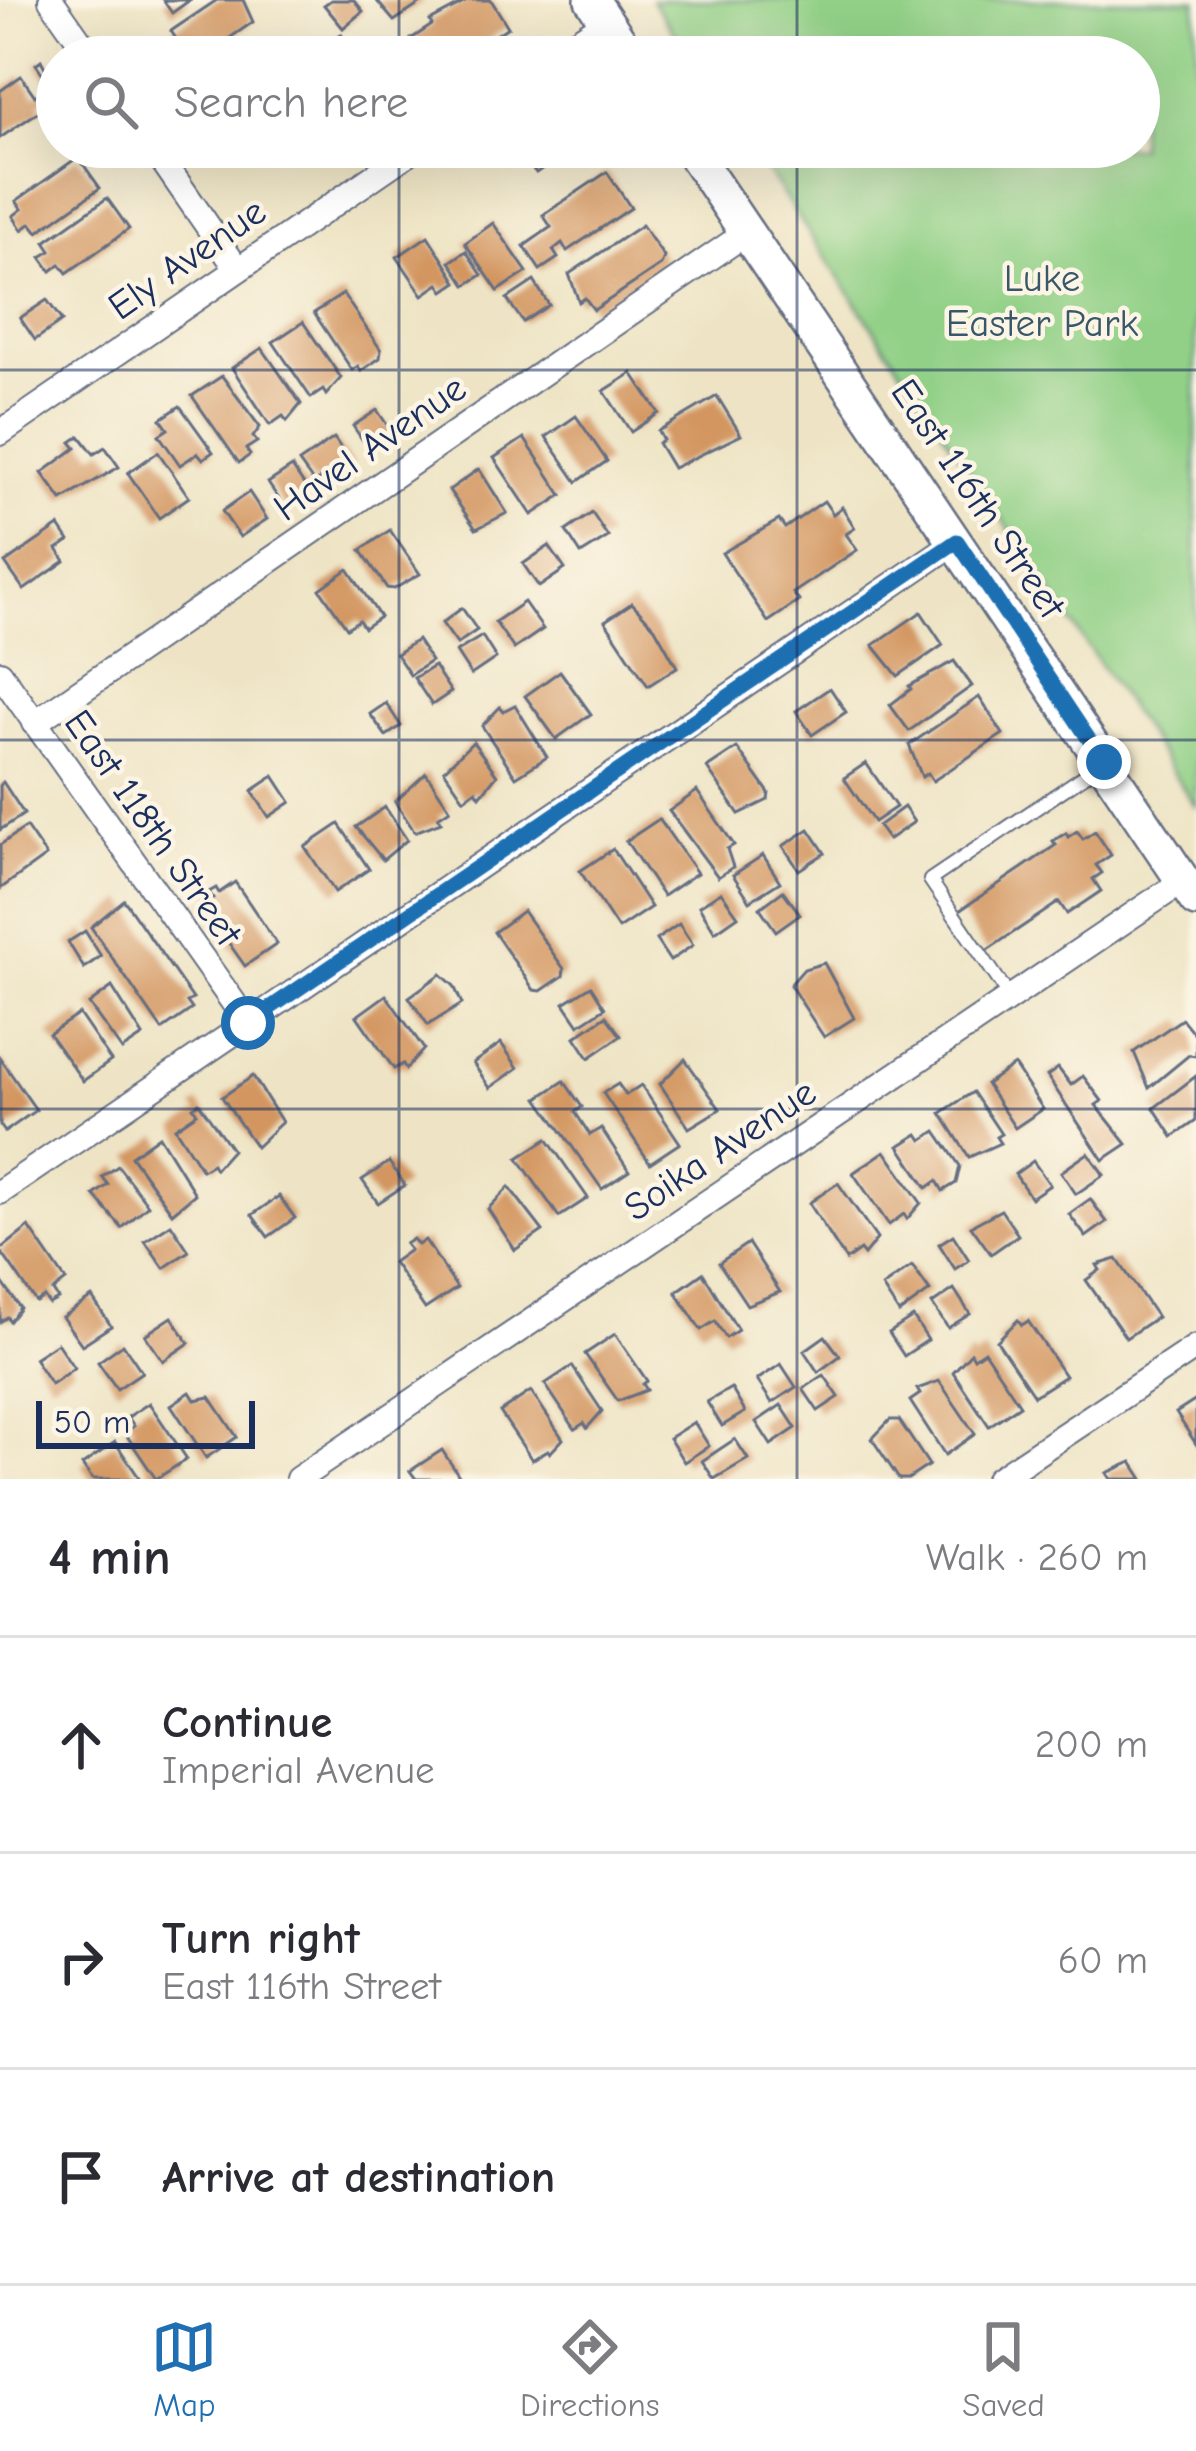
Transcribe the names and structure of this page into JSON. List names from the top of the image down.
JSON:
{
  "streets": {
    "main road": ["East 116th Street"],
    "street": [
      "Ely Avenue",
      "Havel Avenue",
      "East 118th Street",
      "Soika Avenue"
    ]
  },
  "crossings": [
    ["Havel Avenue", "East 116th Street"],
    ["Havel Avenue", "East 118th Street"],
    ["East 116th Street", "Soika Avenue"]
  ],
  "parks": ["Luke Easter Park"],
  "scale_bar": "50 m",
  "page": {
    "search": "Search here",
    "scale": "50 m",
    "heading": ["4 min", "Walk · 260 m"],
    "list": [
      ["Continue", "Imperial Avenue", "200 m"],
      ["Turn right", "East 116th Street", "60 m"],
      "Arrive at destination"
    ],
    "nav": ["Map", "Directions", "Saved"]
  }
}
